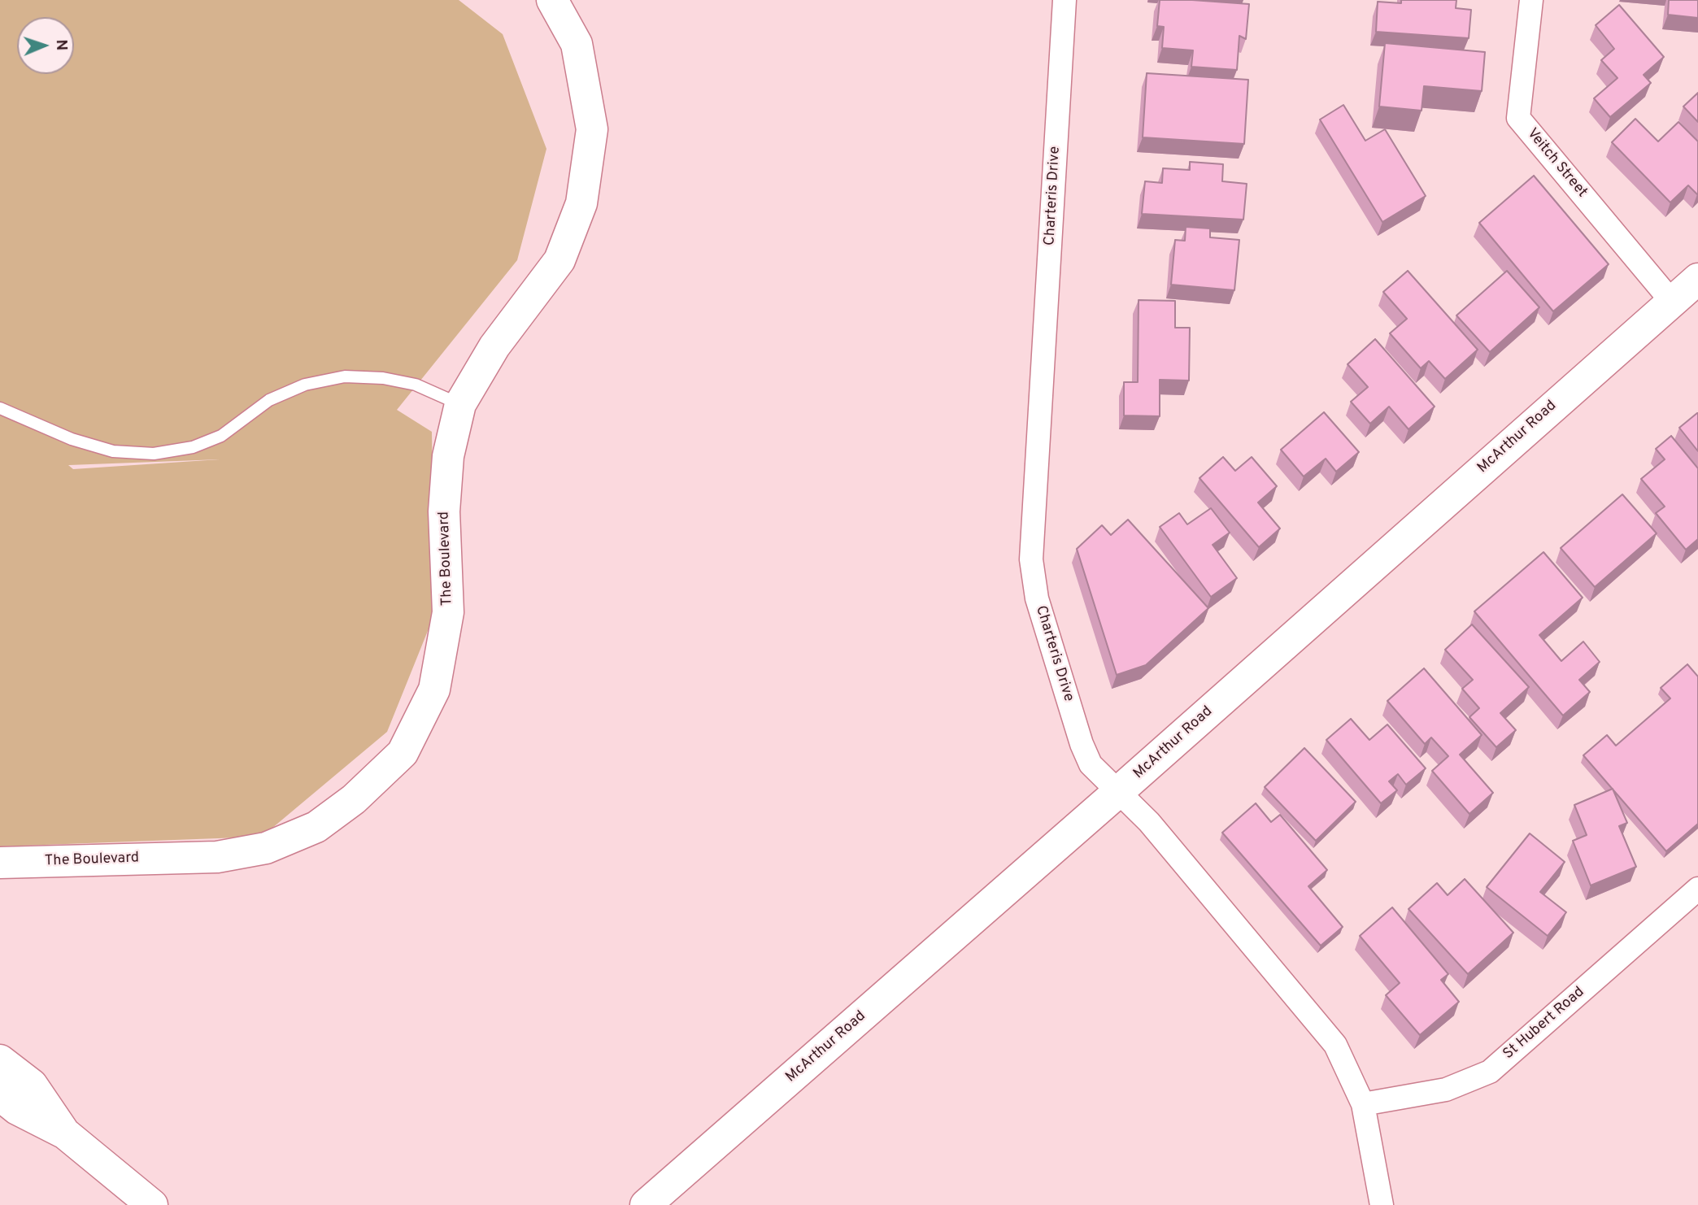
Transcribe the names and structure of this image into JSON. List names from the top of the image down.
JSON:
{
  "streets": {
    "street": [
      "Veitch Street",
      "Charteris Drive",
      "McArthur Road",
      "The Boulevard",
      "St Hubert Road"
    ]
  },
  "crossings": [
    ["Veitch Street", "McArthur Road"],
    ["Charteris Drive", "McArthur Road"],
    ["Charteris Drive", "St Hubert Road"]
  ],
  "north": "right"
}
